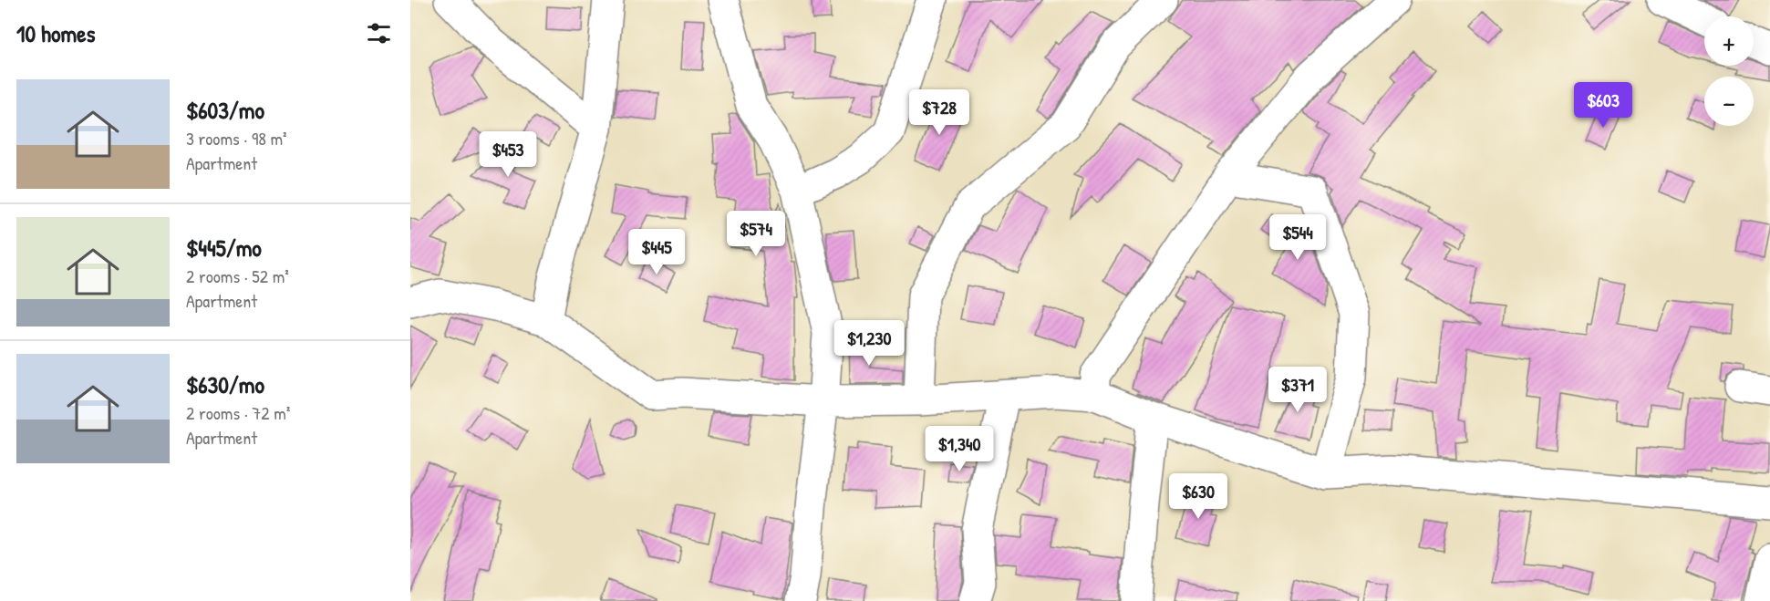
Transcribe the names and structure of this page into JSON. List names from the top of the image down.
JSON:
{
  "page": {
    "heading": "10 homes",
    "map_buttons": ["+", "−"],
    "list": [
      {
        "name": "$603/mo",
        "note": "3 rooms · 98 m² · Apartment"
      },
      {
        "name": "$445/mo",
        "note": "2 rooms · 52 m² · Apartment"
      },
      {
        "name": "$630/mo",
        "note": "2 rooms · 72 m² · Apartment"
      }
    ],
    "price": [
      "$603",
      "$728",
      "$453",
      "$574",
      "$544",
      "$445",
      "$1,230",
      "$371",
      "$1,340",
      "$630"
    ]
  }
}
